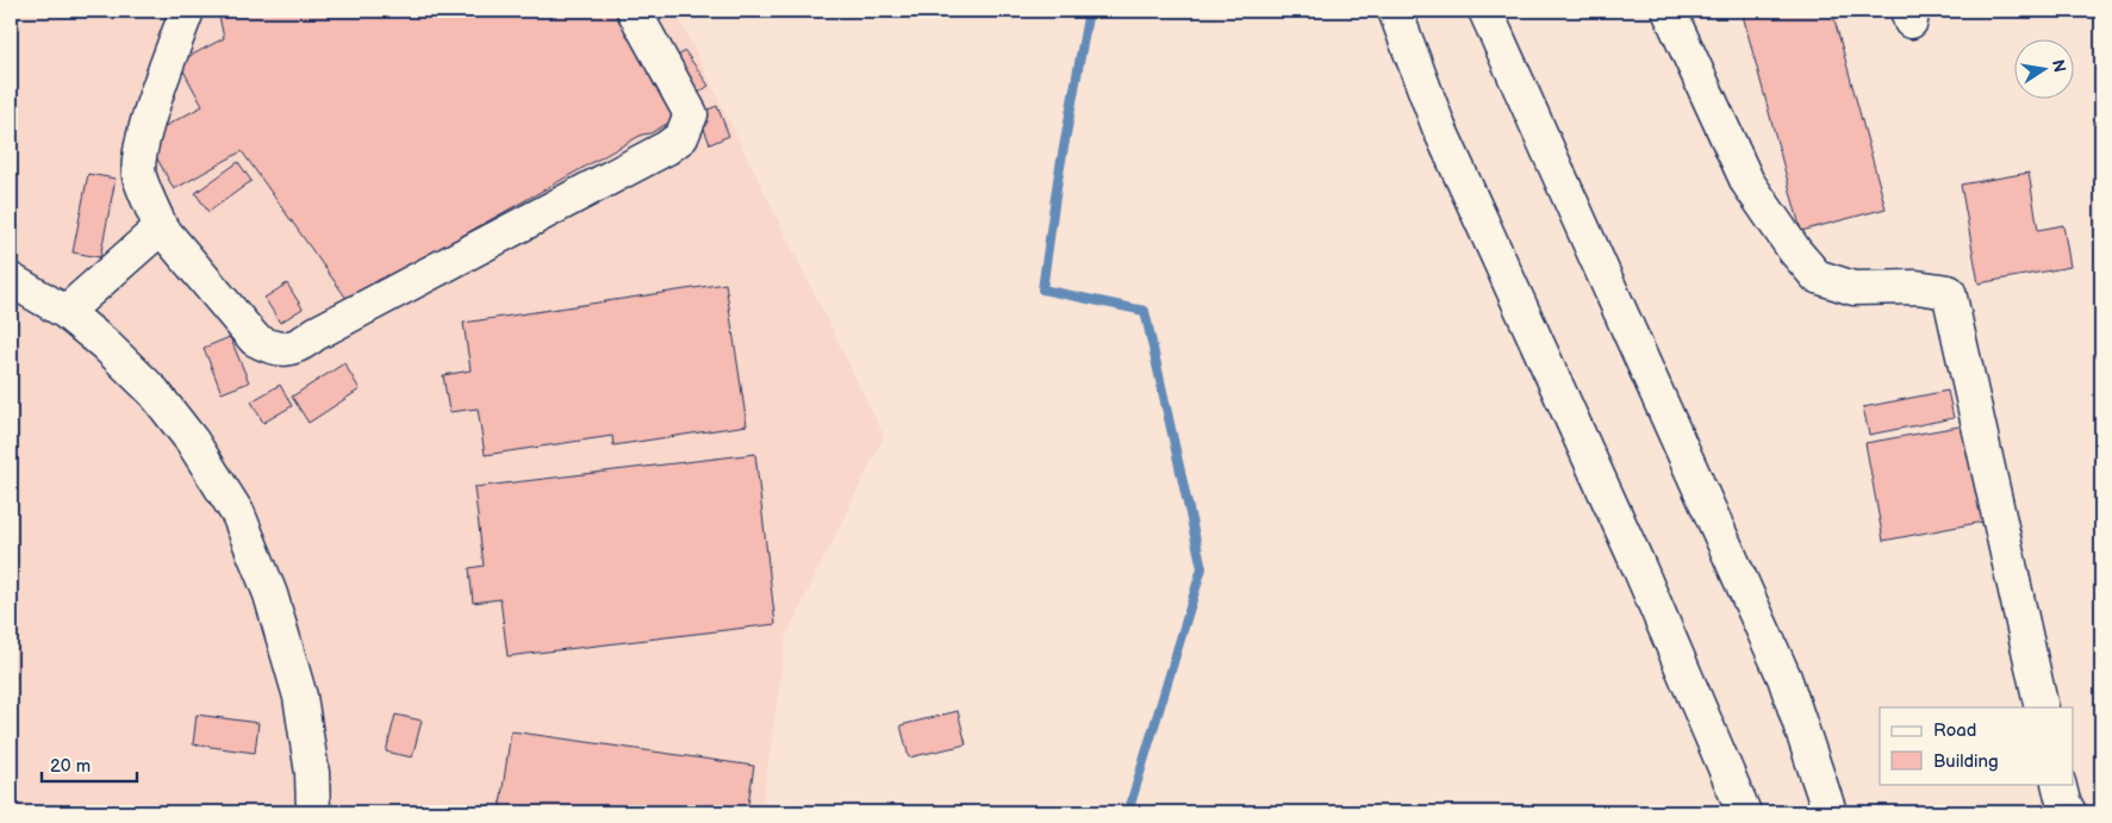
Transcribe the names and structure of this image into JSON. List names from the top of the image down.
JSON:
{
  "legend": ["Road", "Building"],
  "scale_bar": "20 m",
  "north": "right"
}
